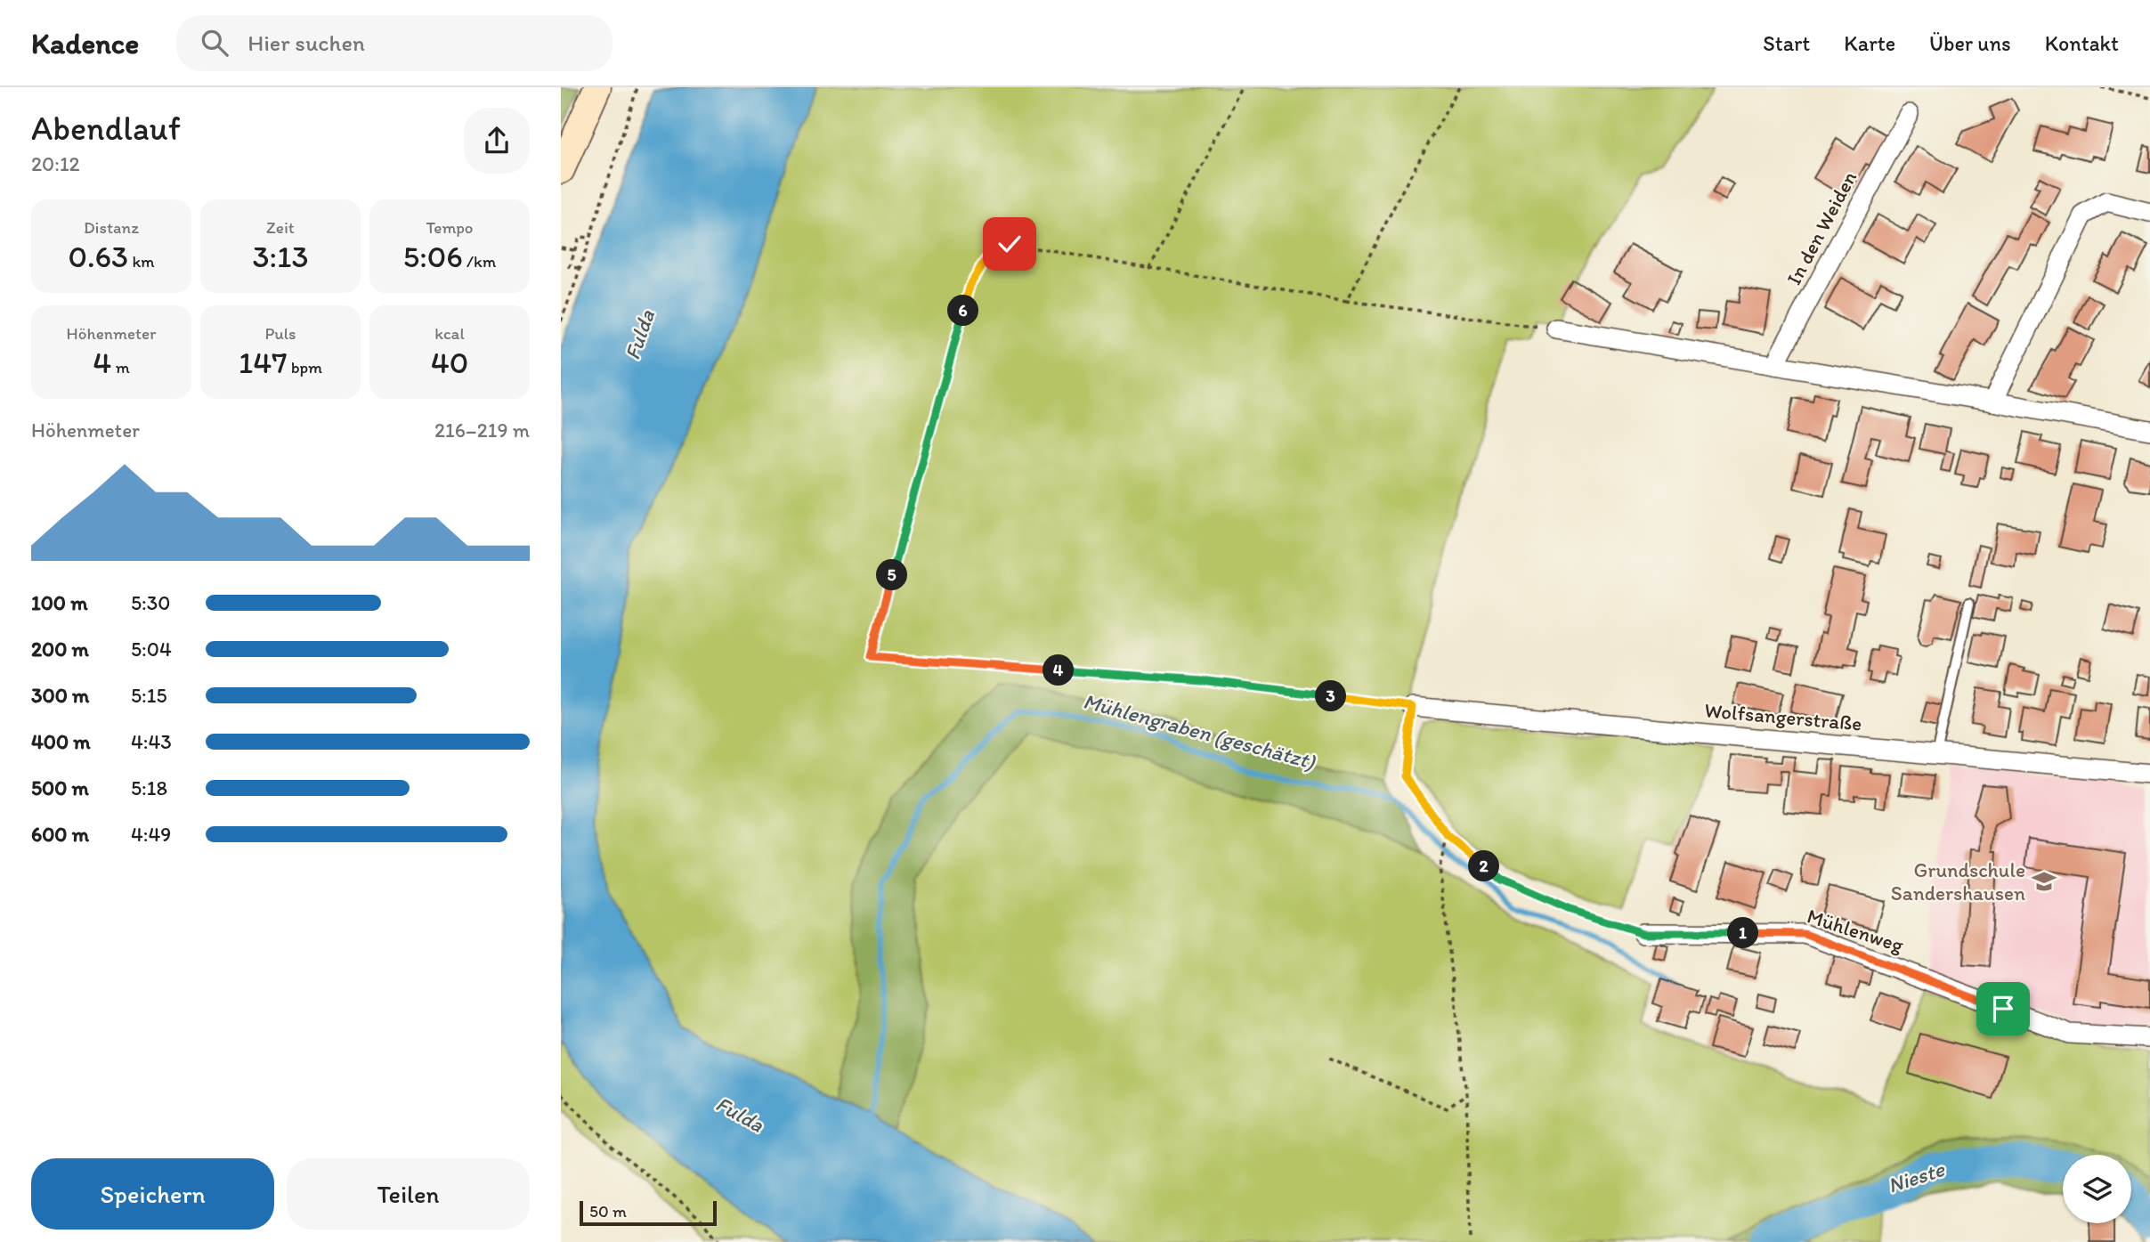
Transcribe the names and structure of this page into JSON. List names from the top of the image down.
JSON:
{
  "streets": {
    "street": ["In den Weiden", "Wolfsangerstraße", "Mühlenweg"]
  },
  "water": ["Fulda", "Mühlengraben (geschätzt)", "Nieste"],
  "places": {
    "school or university": ["Grundschule Sandershausen"]
  },
  "scale_bar": "50 m",
  "page": {
    "header": "Kadence",
    "search": "Hier suchen",
    "nav": [
      "Start",
      "Karte",
      "Über uns",
      "Kontakt"
    ],
    "heading": ["Abendlauf", "20:12"],
    "stats": [
      ["Distanz", "0.63 km"],
      ["Zeit", "3:13"],
      ["Tempo", "5:06 /km"],
      ["Höhenmeter", "4 m"],
      ["Puls", "147 bpm"],
      ["kcal", "40"]
    ],
    "pins": [
      "6",
      "5",
      "4",
      "3",
      "2",
      "1"
    ],
    "chart": ["Höhenmeter", "216–219 m"],
    "list": [
      {
        "name": "100 m",
        "note": "5:30"
      },
      {
        "name": "200 m",
        "note": "5:04"
      },
      {
        "name": "300 m",
        "note": "5:15"
      },
      {
        "name": "400 m",
        "note": "4:43"
      },
      {
        "name": "500 m",
        "note": "5:18"
      },
      {
        "name": "600 m",
        "note": "4:49"
      }
    ],
    "buttons": ["Speichern", "Teilen"],
    "scale": "50 m"
  }
}
